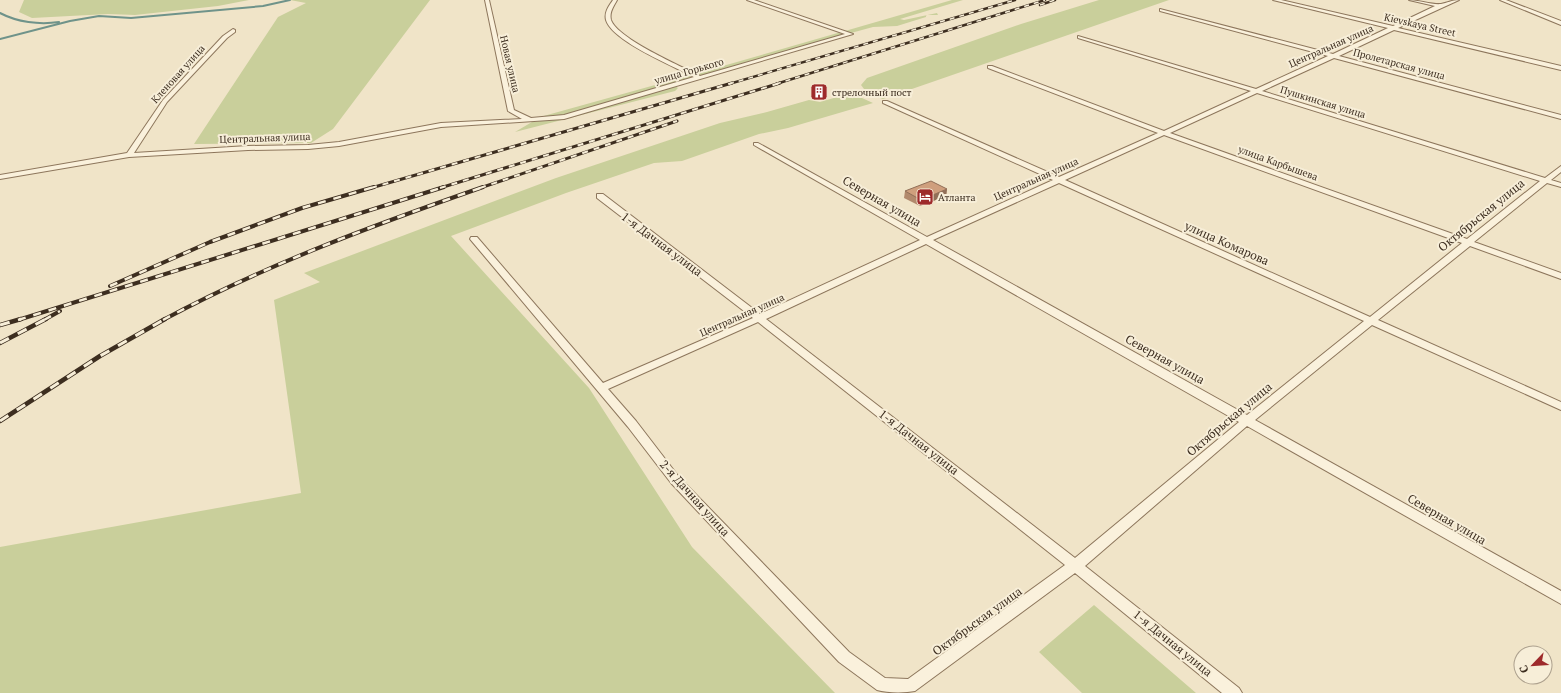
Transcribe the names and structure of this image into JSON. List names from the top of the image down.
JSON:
{
  "streets": {
    "street": [
      "Kievskaya Street",
      "Центральная улица",
      "Новая улица",
      "Пролетарская улица",
      "улица Горького",
      "Кленовая улица",
      "Пушкинская улица",
      "улица Карбышева",
      "Северная улица",
      "Октябрьская улица",
      "улица Комарова",
      "1-я Дачная улица",
      "2-я Дачная улица"
    ]
  },
  "crossings": [
    ["Kievskaya Street", "Центральная улица"],
    ["Центральная улица", "Новая улица"],
    ["Центральная улица", "Пролетарская улица"],
    ["Центральная улица", "улица Горького"],
    ["Центральная улица", "Кленовая улица"],
    ["Центральная улица", "Пушкинская улица"],
    ["Центральная улица", "улица Карбышева"],
    ["Центральная улица", "Северная улица"],
    ["Центральная улица", "улица Комарова"],
    ["Центральная улица", "1-я Дачная улица"],
    ["Центральная улица", "2-я Дачная улица"],
    ["Новая улица", "улица Горького"],
    ["Пушкинская улица", "Октябрьская улица"],
    ["улица Карбышева", "Октябрьская улица"],
    ["Северная улица", "Октябрьская улица"],
    ["Октябрьская улица", "улица Комарова"],
    ["Октябрьская улица", "1-я Дачная улица"],
    ["Октябрьская улица", "2-я Дачная улица"]
  ],
  "places": {
    "building": ["стрелочный пост"],
    "hotel": ["Атланта"]
  },
  "north": "bottom left"
}
